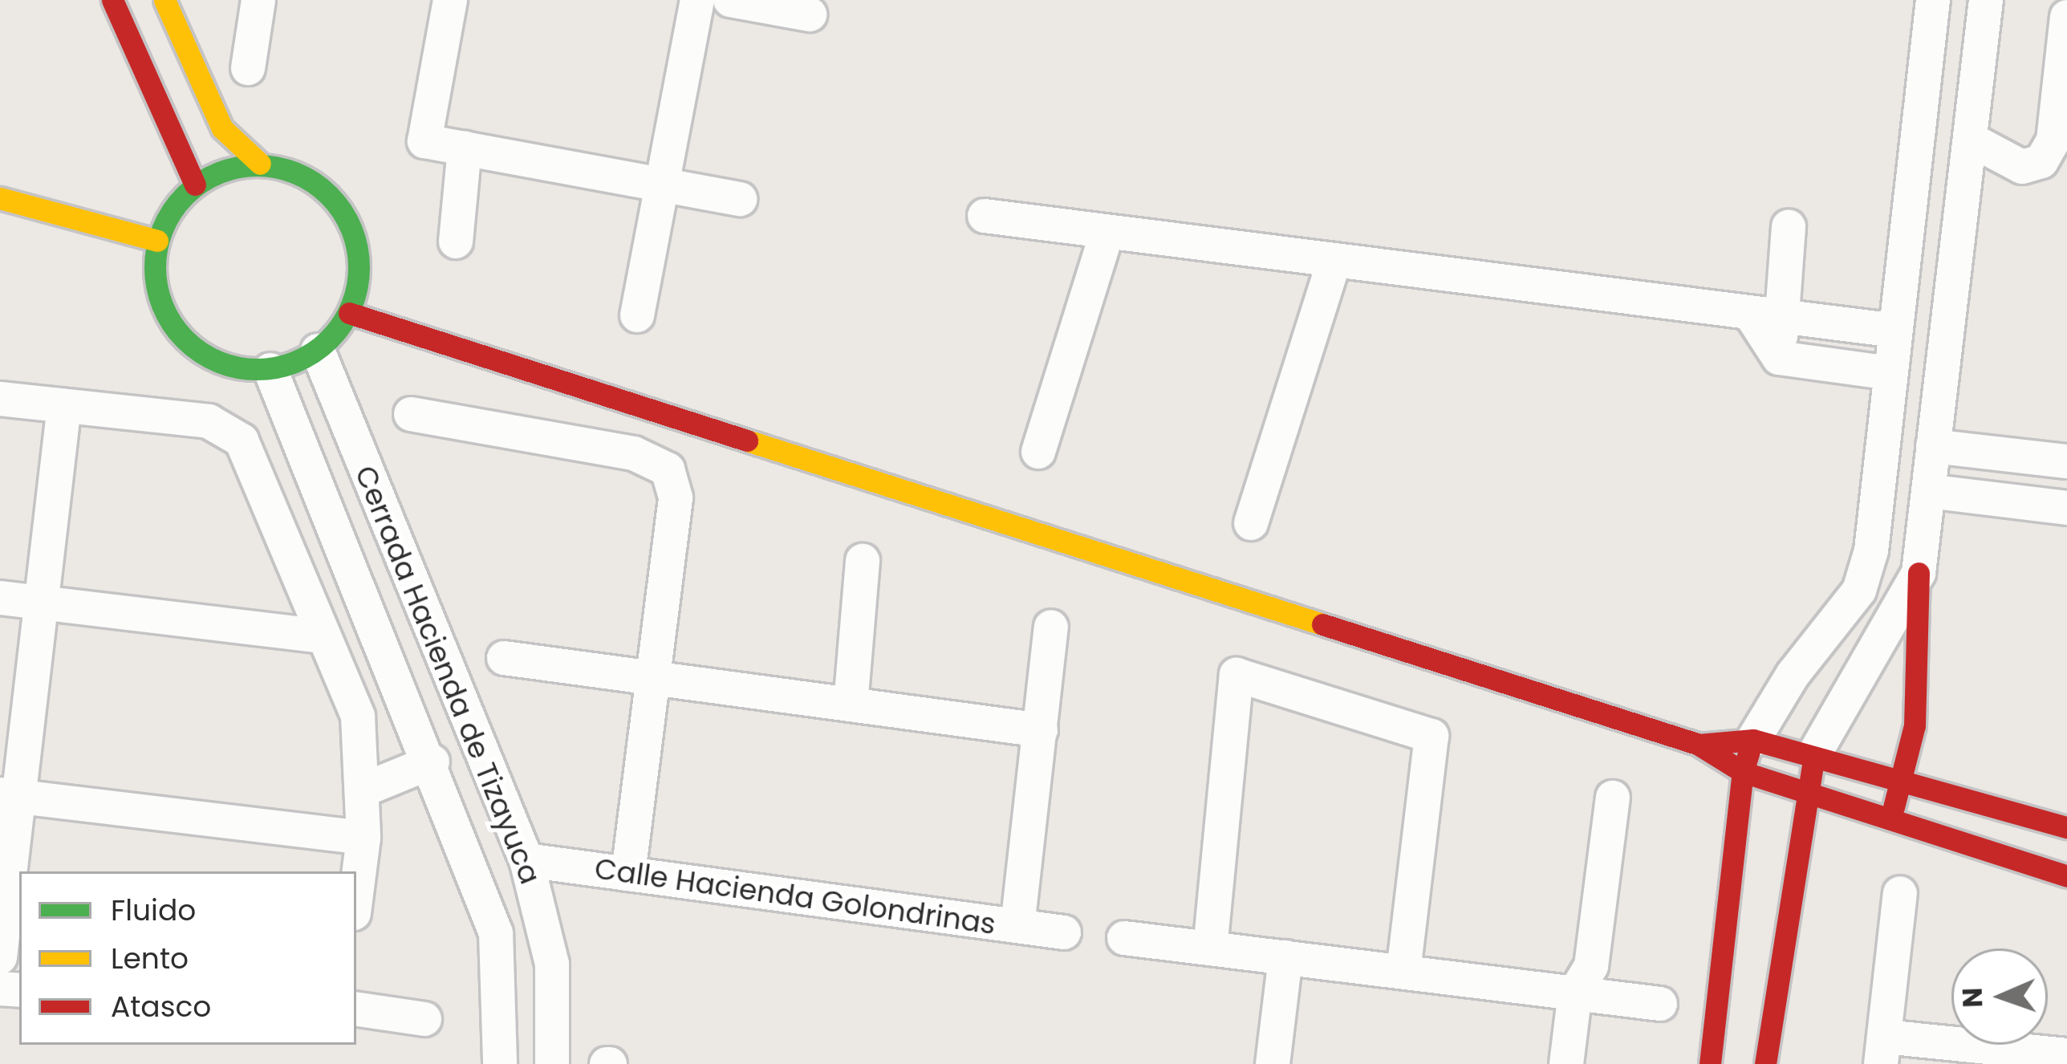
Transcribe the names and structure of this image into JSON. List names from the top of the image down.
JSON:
{
  "streets": {
    "street": ["Cerrada Hacienda de Tizayuca", "Calle Hacienda Golondrinas"]
  },
  "crossings": [
    ["Cerrada Hacienda de Tizayuca", "Calle Hacienda Golondrinas"]
  ],
  "legend": ["Fluido", "Lento", "Atasco"],
  "north": "left"
}
